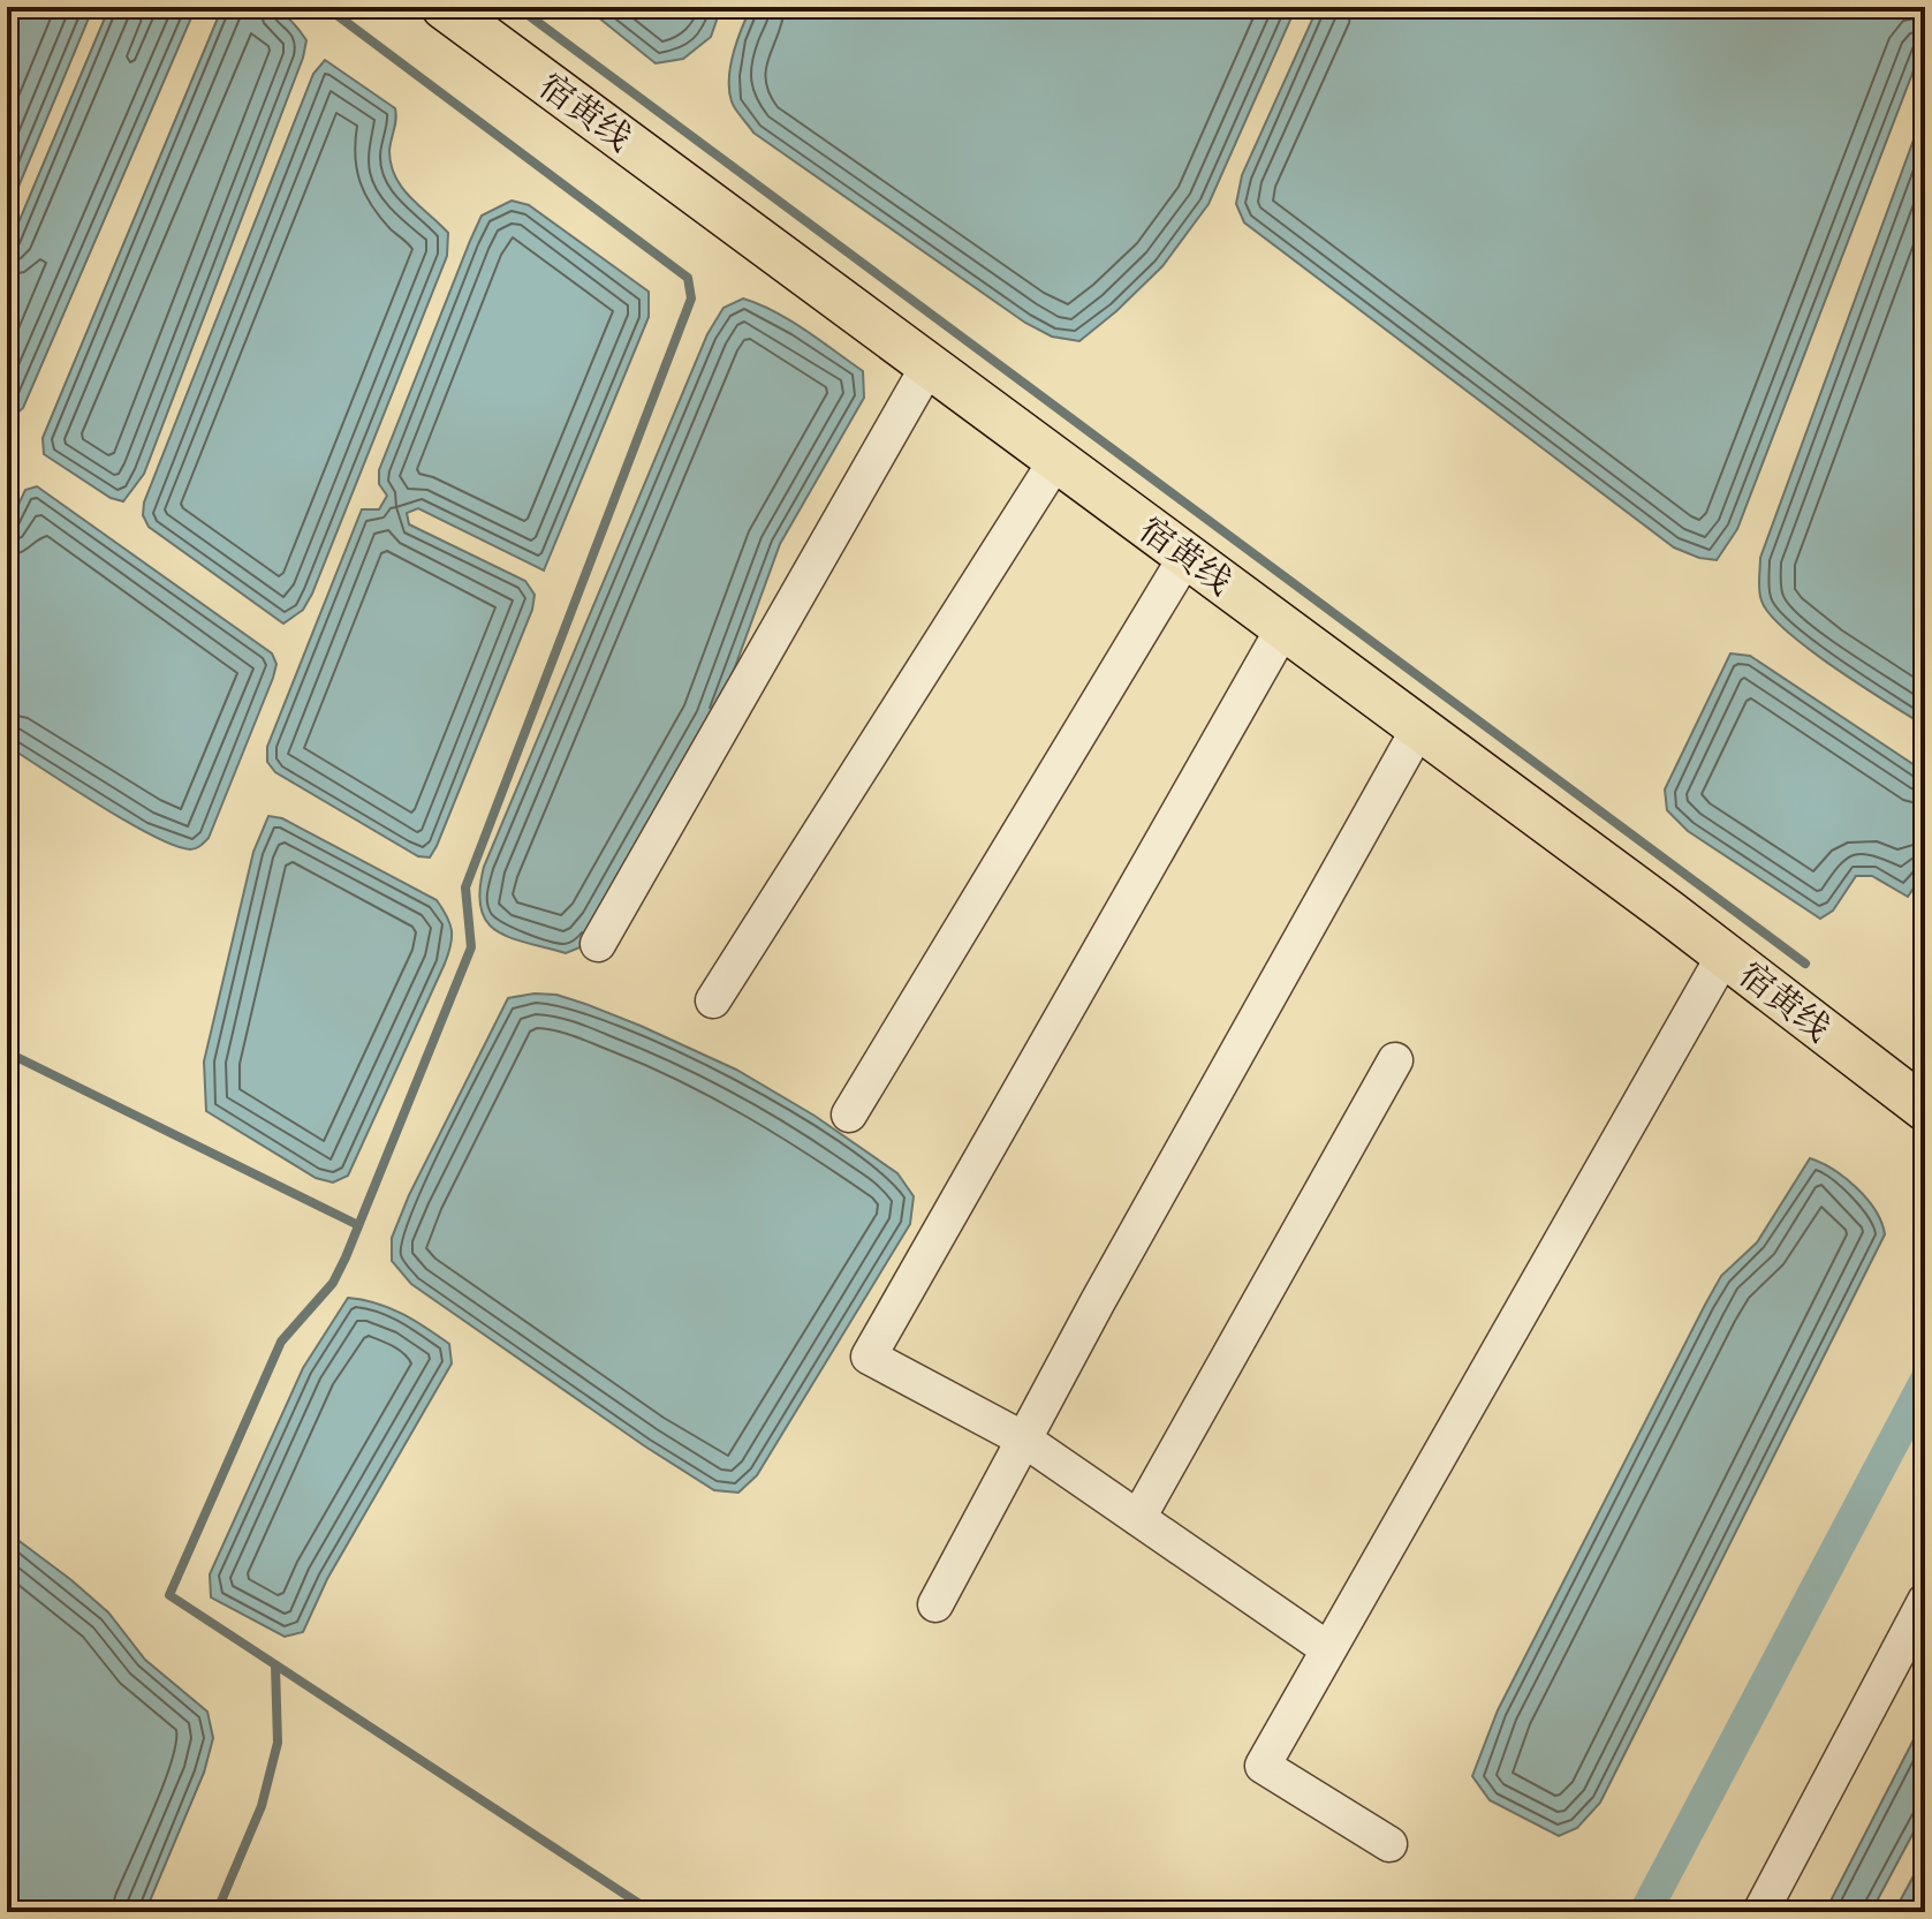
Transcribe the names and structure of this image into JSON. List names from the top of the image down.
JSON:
{
  "streets": {
    "main road": ["宿黄线"]
  }
}
